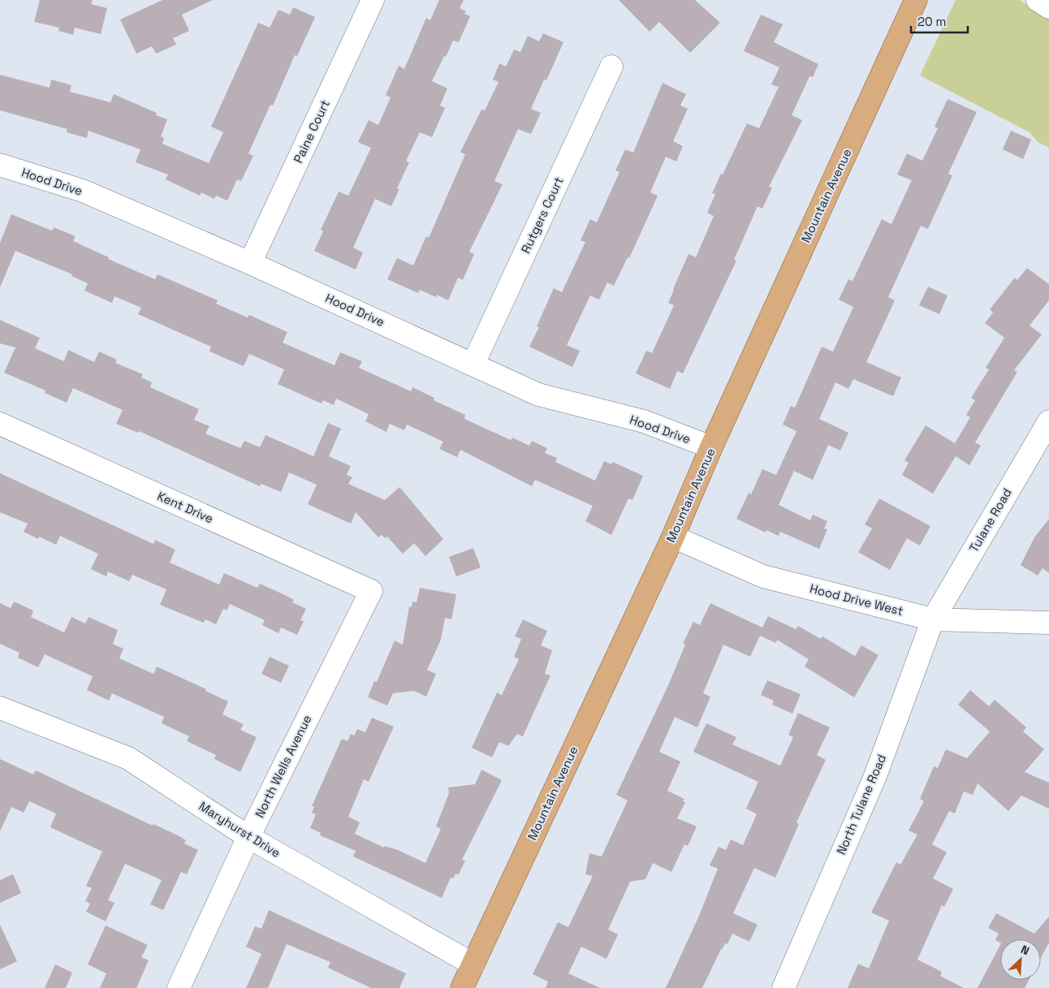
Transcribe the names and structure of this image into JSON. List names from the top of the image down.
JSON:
{
  "streets": {
    "main road": ["Mountain Avenue"],
    "street": [
      "Paine Court",
      "Hood Drive",
      "Rutgers Court",
      "Kent Drive",
      "Tulane Road",
      "Hood Drive West",
      "North Wells Avenue",
      "North Tulane Road",
      "Maryhurst Drive"
    ]
  },
  "crossings": [
    ["Paine Court", "Hood Drive"],
    ["Hood Drive", "Mountain Avenue"],
    ["Hood Drive", "Rutgers Court"],
    ["Mountain Avenue", "Hood Drive West"],
    ["Mountain Avenue", "Maryhurst Drive"],
    ["Kent Drive", "North Wells Avenue"],
    ["Tulane Road", "Hood Drive West"],
    ["Tulane Road", "North Tulane Road"],
    ["Hood Drive West", "North Tulane Road"],
    ["North Wells Avenue", "Maryhurst Drive"]
  ],
  "scale_bar": "20 m",
  "north": "top right"
}
